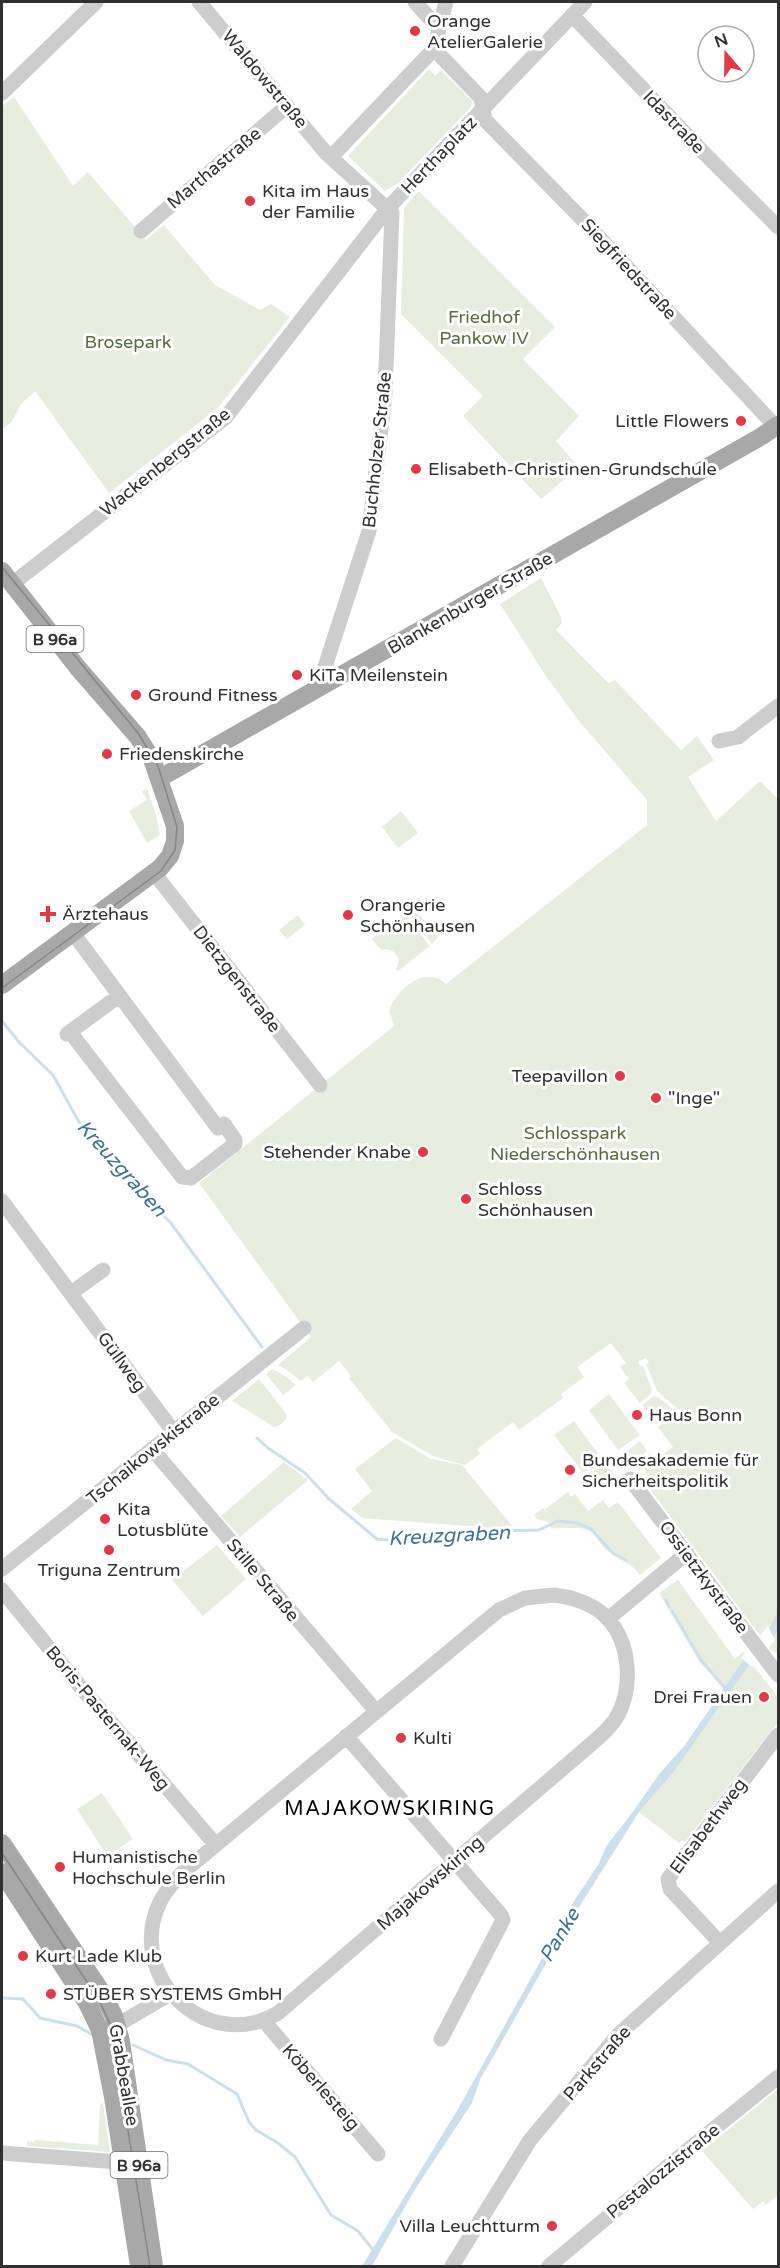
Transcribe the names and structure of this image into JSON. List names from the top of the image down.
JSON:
{
  "streets": {
    "main road": ["Blankenburger Straße", "B 96a", "Grabbeallee"],
    "street": [
      "Waldowstraße",
      "Idastraße",
      "Herthaplatz",
      "Marthastraße",
      "Siegfriedstraße",
      "Buchholzer Straße",
      "Wackenbergstraße",
      "Dietzgenstraße",
      "Güllweg",
      "Tschaikowskistraße",
      "Ossietzkystraße",
      "Stille Straße",
      "Boris-Pasternak-Weg",
      "Elisabethweg",
      "Majakowskiring",
      "Parkstraße",
      "Köberlesteig",
      "Pestalozzistraße"
    ]
  },
  "crossings": [
    ["Waldowstraße", "Herthaplatz"],
    ["Waldowstraße", "Marthastraße"],
    ["Herthaplatz", "Siegfriedstraße"],
    ["Herthaplatz", "Buchholzer Straße"],
    ["Herthaplatz", "Wackenbergstraße"],
    ["Siegfriedstraße", "Blankenburger Straße"],
    ["Buchholzer Straße", "Wackenbergstraße"],
    ["Buchholzer Straße", "Blankenburger Straße"],
    ["Wackenbergstraße", "B 96a"],
    ["Blankenburger Straße", "B 96a"],
    ["B 96a", "Dietzgenstraße"],
    ["Güllweg", "Tschaikowskistraße"],
    ["Tschaikowskistraße", "Stille Straße"],
    ["Stille Straße", "Majakowskiring"],
    ["Boris-Pasternak-Weg", "Majakowskiring"],
    ["Elisabethweg", "Parkstraße"],
    ["Majakowskiring", "Köberlesteig"]
  ],
  "districts": ["MAJAKOWSKIRING"],
  "water": ["Kreuzgraben", "Panke"],
  "parks": ["Friedhof Pankow IV", "Brosepark", "Schlosspark Niederschönhausen"],
  "places": {
    "other": [
      "Orange AtelierGalerie",
      "Kita im Haus der Familie",
      "Little Flowers",
      "Elisabeth-Christinen-Grundschule",
      "KiTa Meilenstein",
      "Ground Fitness",
      "Friedenskirche",
      "Orangerie Schönhausen",
      "Teepavillon",
      "\"Inge\"",
      "Stehender Knabe",
      "Schloss Schönhausen",
      "Haus Bonn",
      "Bundesakademie für Sicherheitspolitik",
      "Kita Lotusblüte",
      "Triguna Zentrum",
      "Drei Frauen",
      "Kulti",
      "Humanistische Hochschule Berlin",
      "Kurt Lade Klub",
      "STÜBER SYSTEMS GmbH",
      "Villa Leuchtturm"
    ],
    "health": ["Ärztehaus"]
  },
  "north": "top"
}
